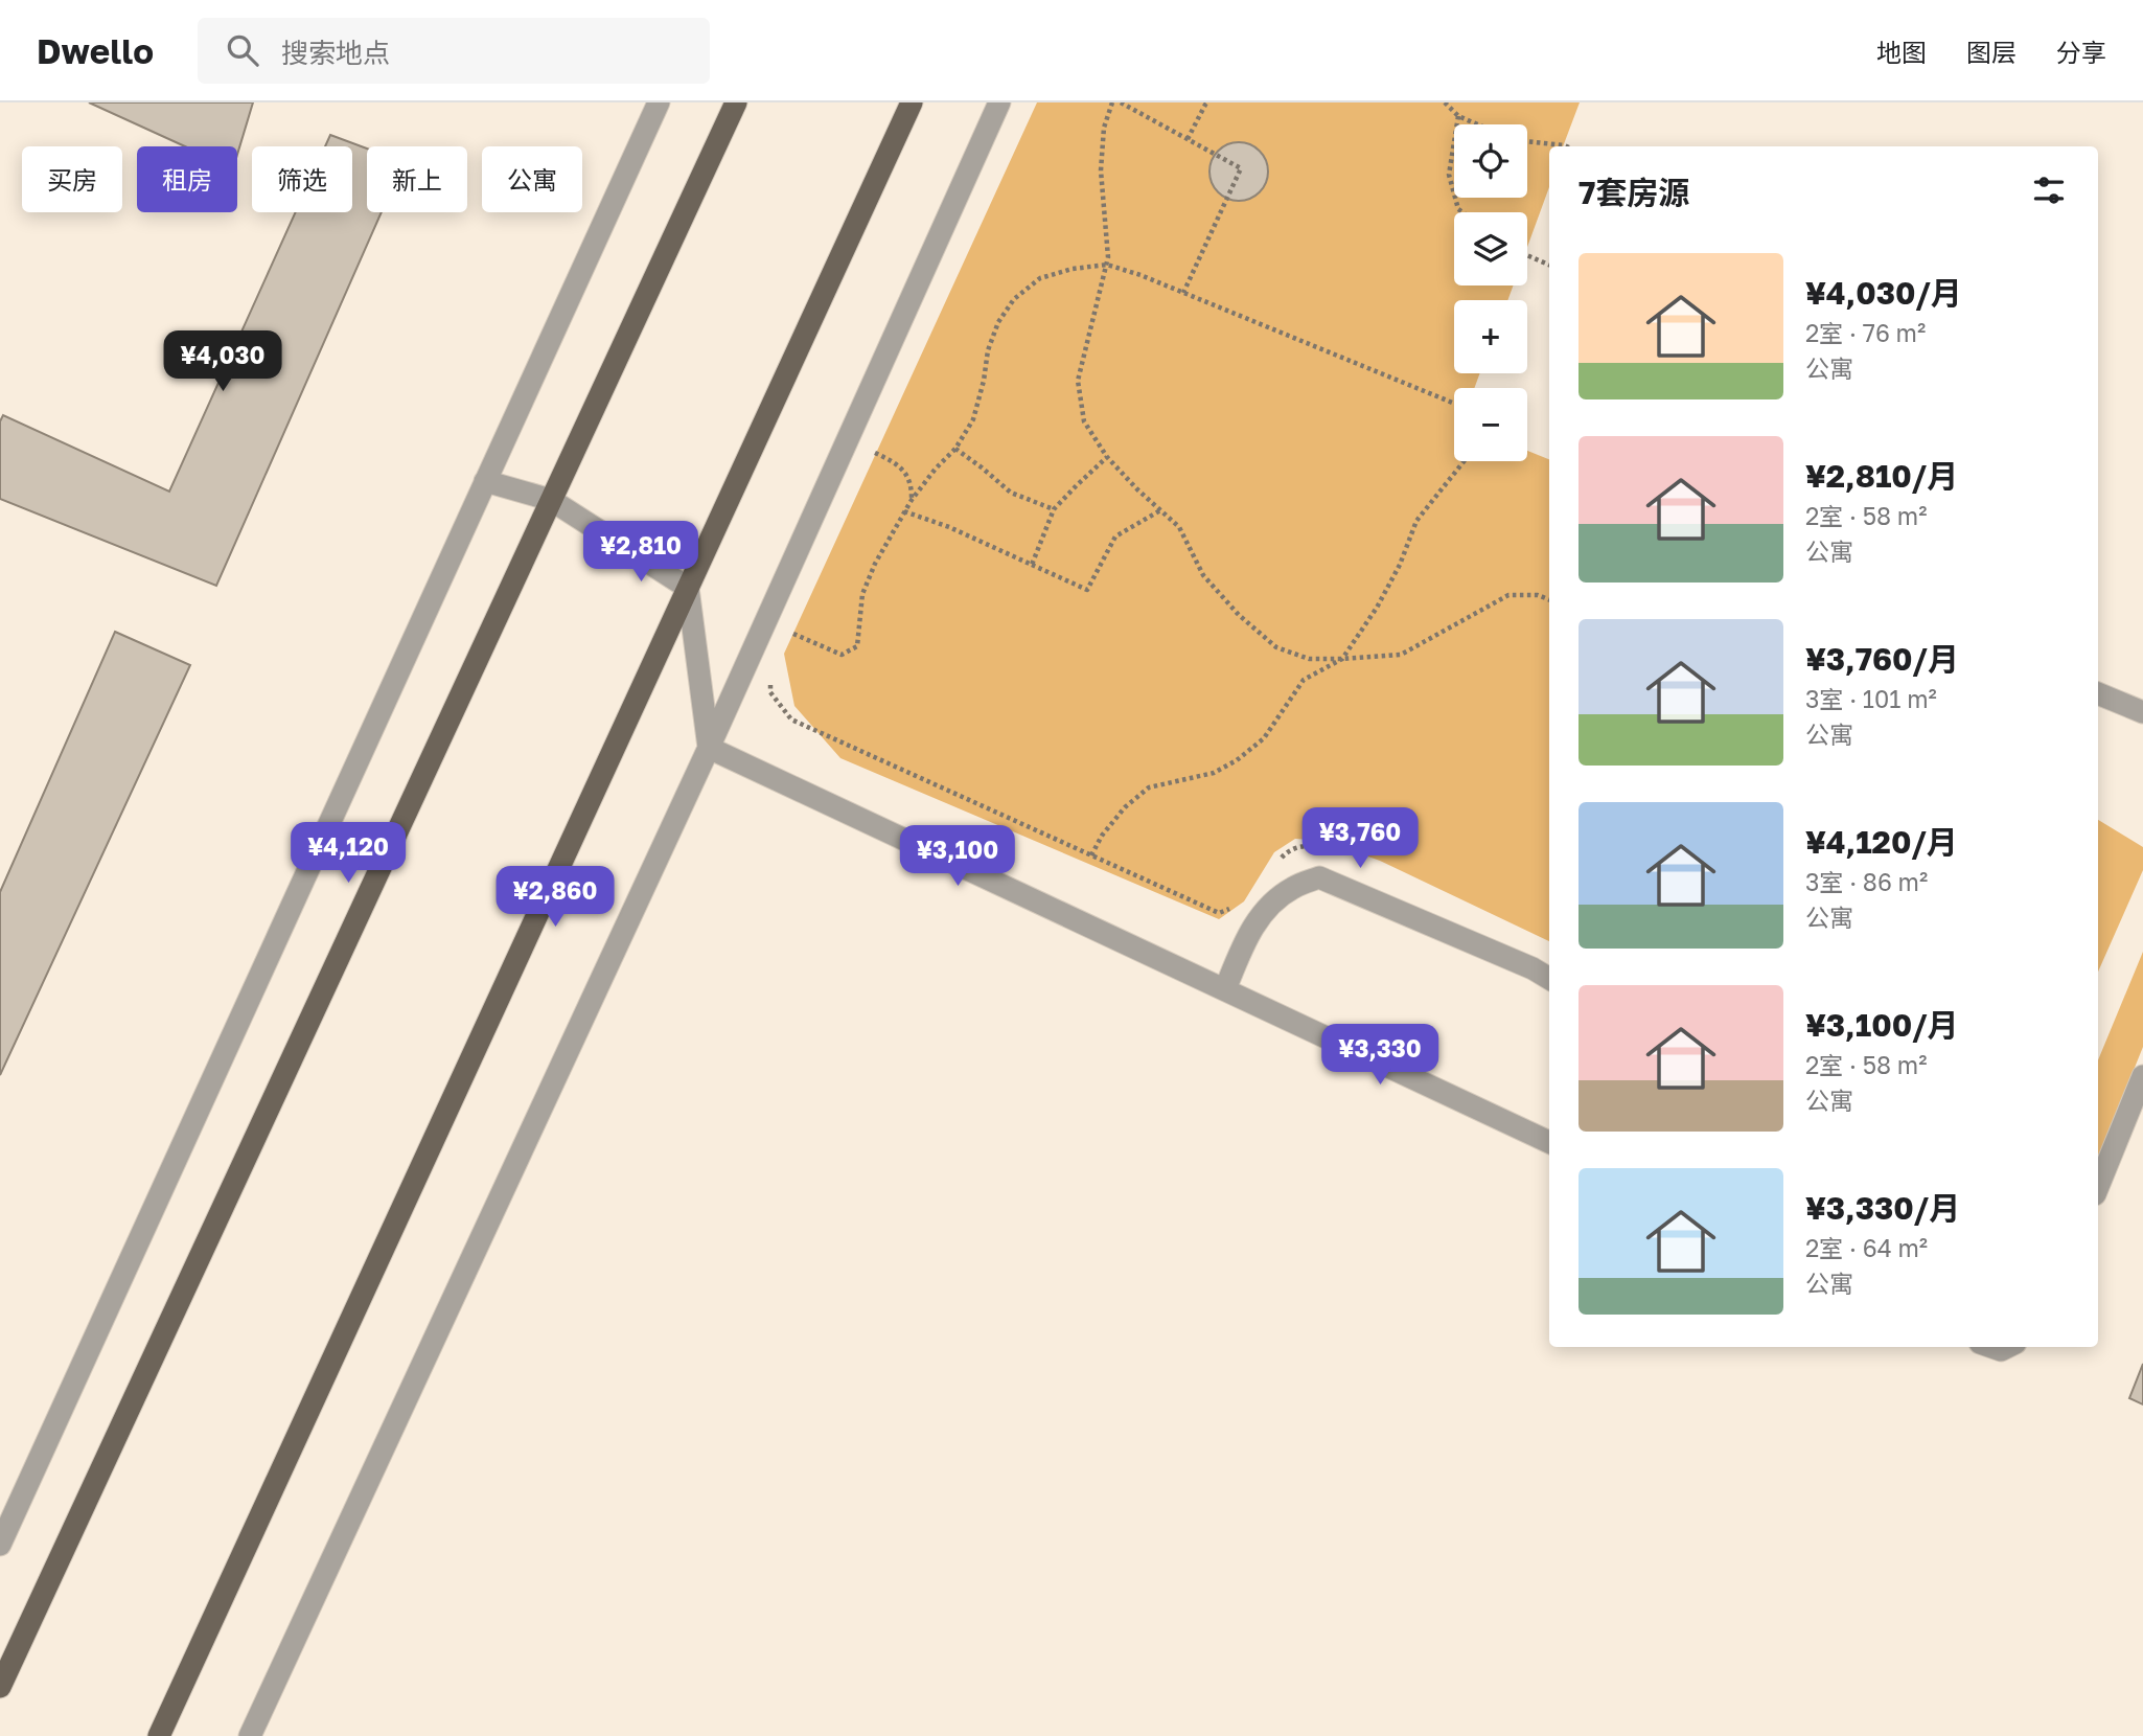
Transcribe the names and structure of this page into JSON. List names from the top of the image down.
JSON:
{
  "page": {
    "header": "Dwello",
    "search": "搜索地点",
    "nav": ["地图", "图层", "分享"],
    "map_buttons": ["+", "−"],
    "chip": [
      "买房",
      "租房",
      "筛选",
      "新上",
      "公寓"
    ],
    "heading": "7套房源",
    "list": [
      {
        "name": "¥4,030/月",
        "note": "2室 · 76 m² · 公寓"
      },
      {
        "name": "¥2,810/月",
        "note": "2室 · 58 m² · 公寓"
      },
      {
        "name": "¥3,760/月",
        "note": "3室 · 101 m² · 公寓"
      },
      {
        "name": "¥4,120/月",
        "note": "3室 · 86 m² · 公寓"
      },
      {
        "name": "¥3,100/月",
        "note": "2室 · 58 m² · 公寓"
      },
      {
        "name": "¥3,330/月",
        "note": "2室 · 64 m² · 公寓"
      }
    ],
    "price": [
      "¥4,030",
      "¥2,810",
      "¥3,760",
      "¥4,120",
      "¥3,100",
      "¥2,860",
      "¥3,330"
    ]
  }
}
